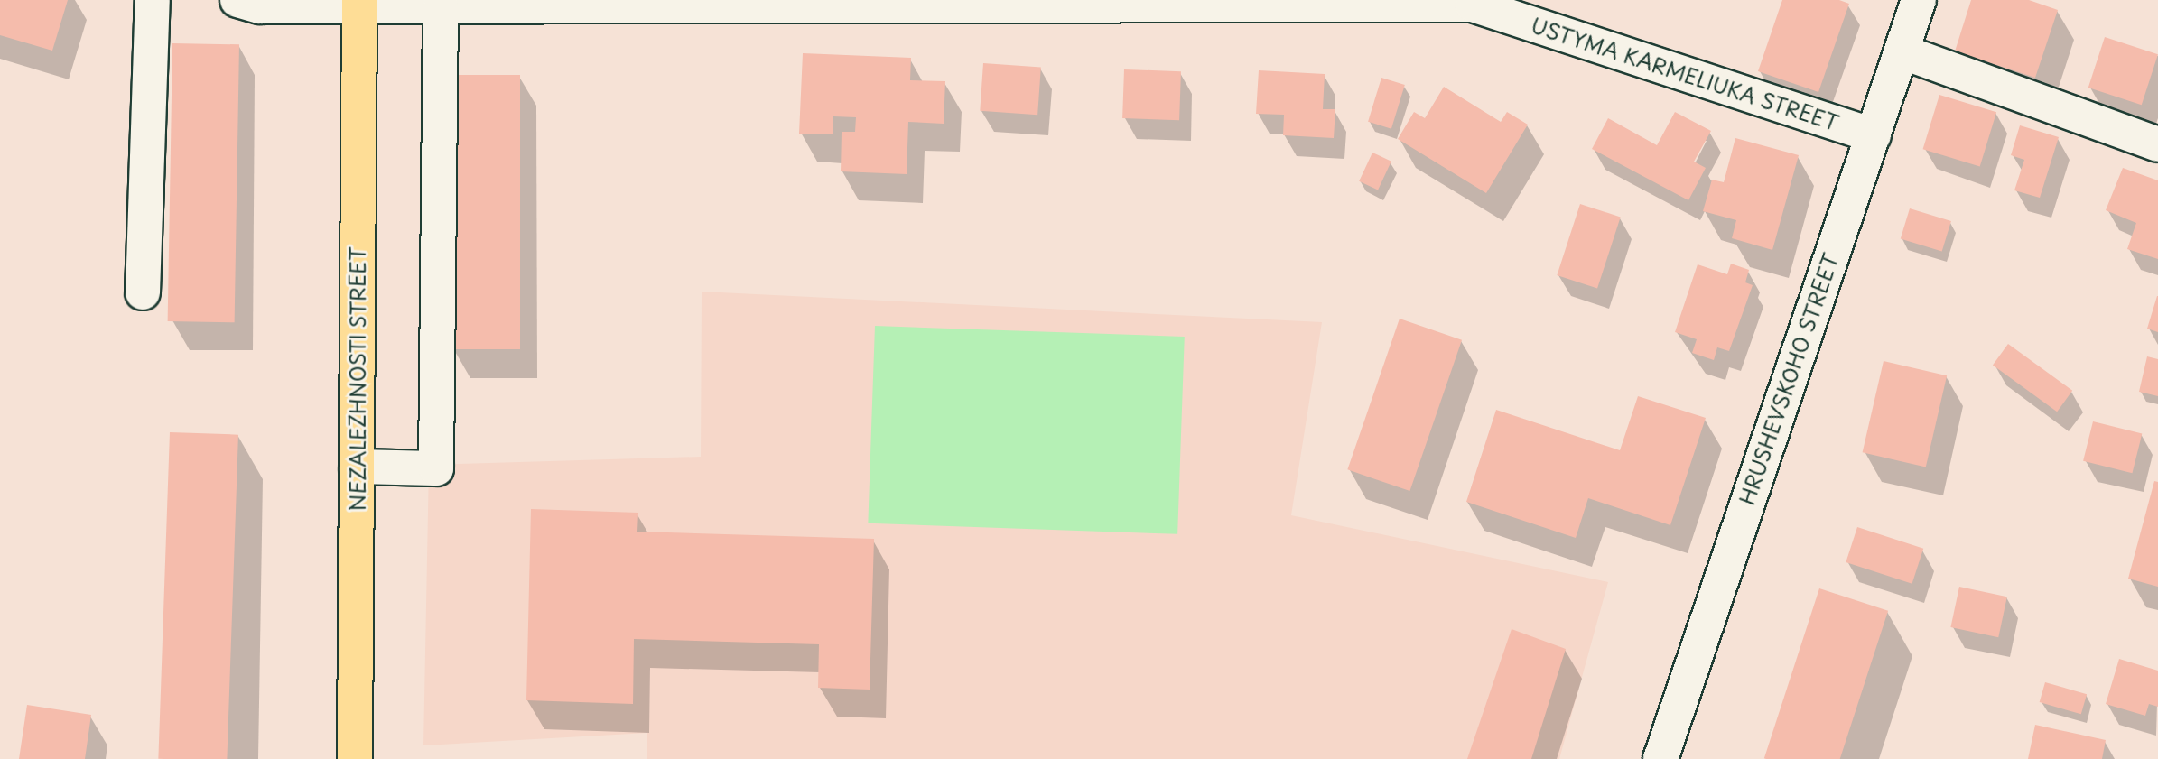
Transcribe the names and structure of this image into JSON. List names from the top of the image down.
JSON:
{
  "streets": {
    "main road": ["NEZALEZHNOSTI STREET"],
    "street": ["USTYMA KARMELIUKA STREET", "HRUSHEVSKOHO STREET"]
  },
  "crossings": [
    ["USTYMA KARMELIUKA STREET", "NEZALEZHNOSTI STREET"],
    ["USTYMA KARMELIUKA STREET", "HRUSHEVSKOHO STREET"]
  ]
}
